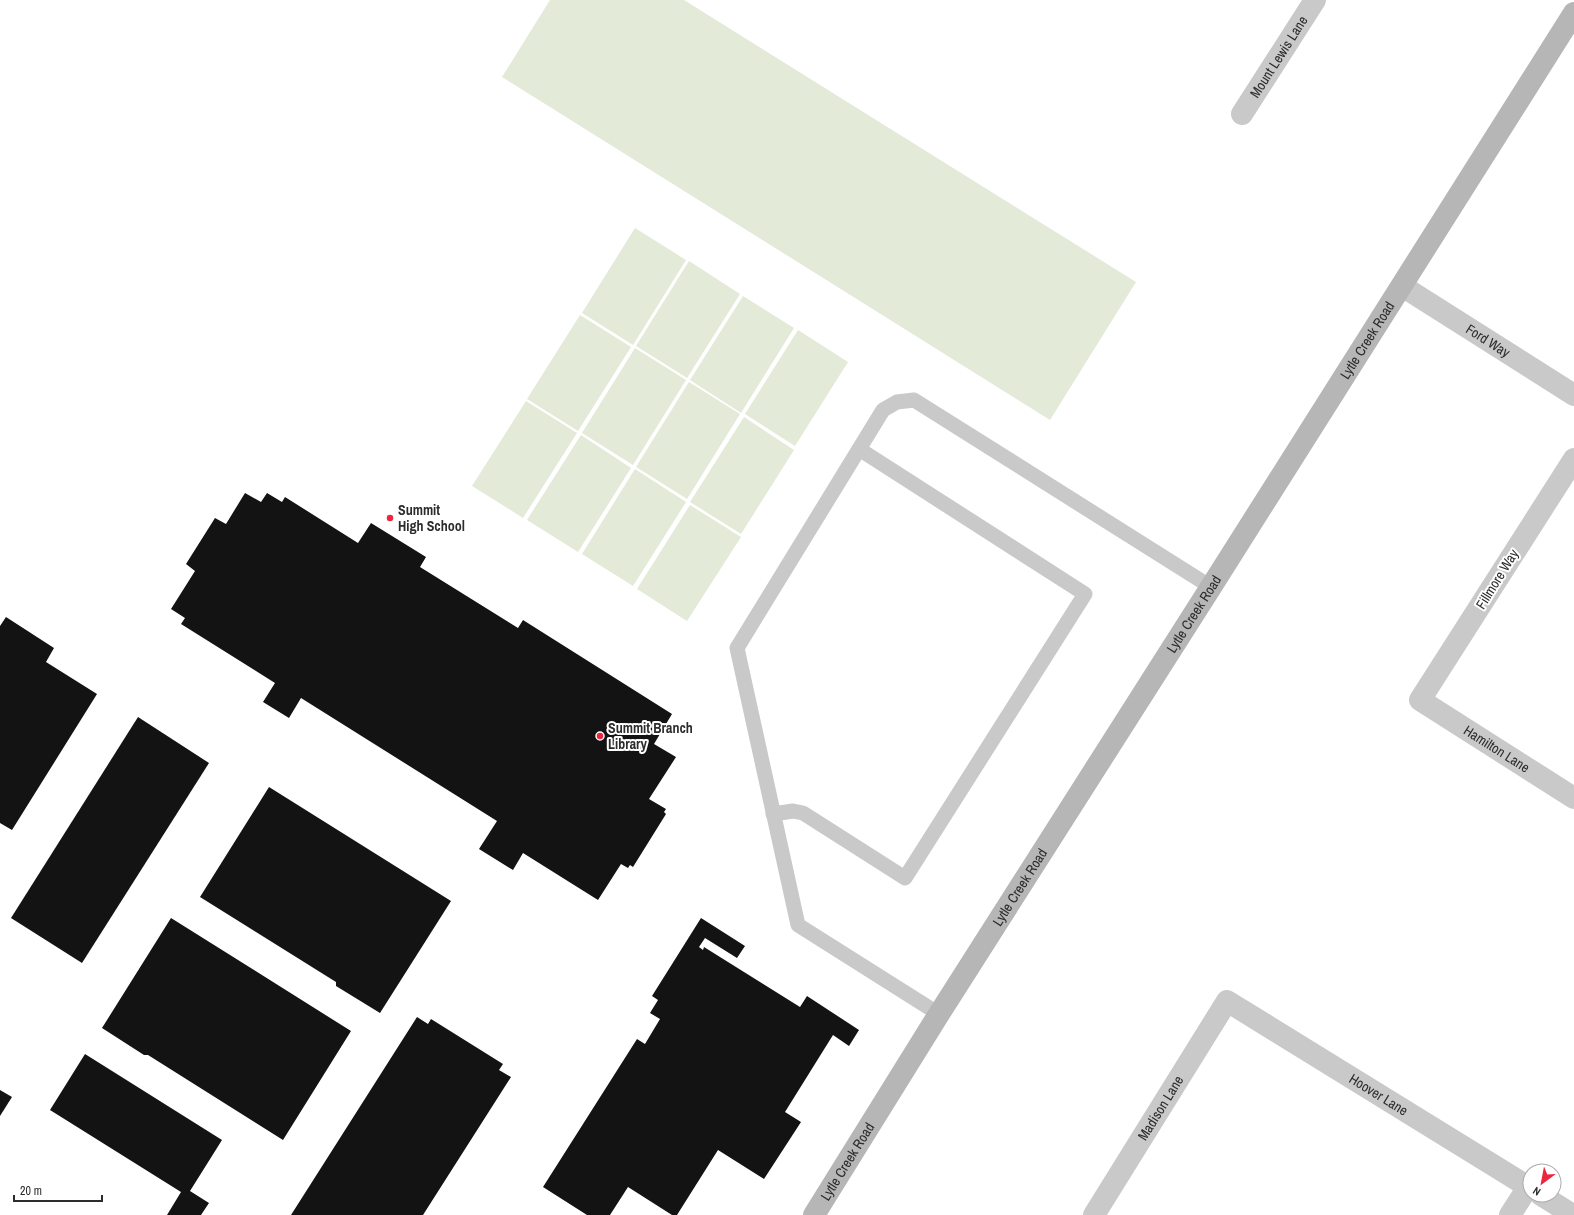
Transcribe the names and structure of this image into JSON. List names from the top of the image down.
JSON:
{
  "streets": {
    "street": [
      "Mount Lewis Lane",
      "Lytle Creek Road",
      "Ford Way",
      "Fillmore Way",
      "Hamilton Lane",
      "Hoover Lane",
      "Madison Lane"
    ]
  },
  "crossings": [
    ["Lytle Creek Road", "Ford Way"],
    ["Fillmore Way", "Hamilton Lane"],
    ["Hoover Lane", "Madison Lane"]
  ],
  "places": ["Summit High School", "Summit Branch Library"],
  "scale_bar": "20 m",
  "north": "bottom left"
}
